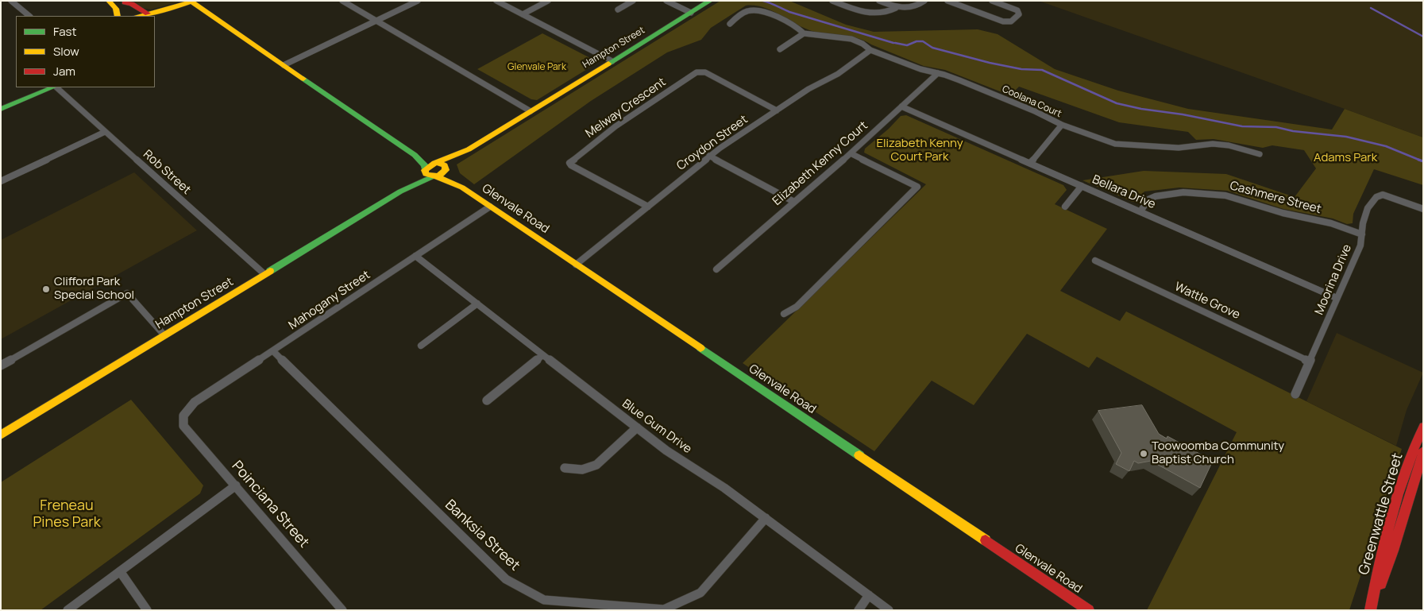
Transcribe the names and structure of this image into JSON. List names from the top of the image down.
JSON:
{
  "streets": {
    "main road": ["Hampton Street", "Glenvale Road", "Greenwattle Street"],
    "street": [
      "Coolana Court",
      "Melway Crescent",
      "Croydon Street",
      "Elizabeth Kenny Court",
      "Rob Street",
      "Bellara Drive",
      "Cashmere Street",
      "Moorina Drive",
      "Mahogany Street",
      "Wattle Grove",
      "Blue Gum Drive",
      "Poinciana Street",
      "Banksia Street"
    ]
  },
  "crossings": [
    ["Hampton Street", "Rob Street"],
    ["Hampton Street", "Glenvale Road"],
    ["Coolana Court", "Croydon Street"],
    ["Coolana Court", "Elizabeth Kenny Court"],
    ["Melway Crescent", "Croydon Street"],
    ["Croydon Street", "Glenvale Road"],
    ["Elizabeth Kenny Court", "Bellara Drive"],
    ["Bellara Drive", "Cashmere Street"],
    ["Bellara Drive", "Moorina Drive"],
    ["Cashmere Street", "Moorina Drive"],
    ["Glenvale Road", "Mahogany Street"],
    ["Moorina Drive", "Wattle Grove"],
    ["Mahogany Street", "Blue Gum Drive"],
    ["Mahogany Street", "Poinciana Street"],
    ["Mahogany Street", "Banksia Street"],
    ["Blue Gum Drive", "Banksia Street"]
  ],
  "parks": [
    "Glenvale Park",
    "Elizabeth Kenny Court Park",
    "Adams Park",
    "Freneau Pines Park"
  ],
  "places": ["Clifford Park Special School", "Toowoomba Community Baptist Church"],
  "legend": ["Fast", "Slow", "Jam"]
}
